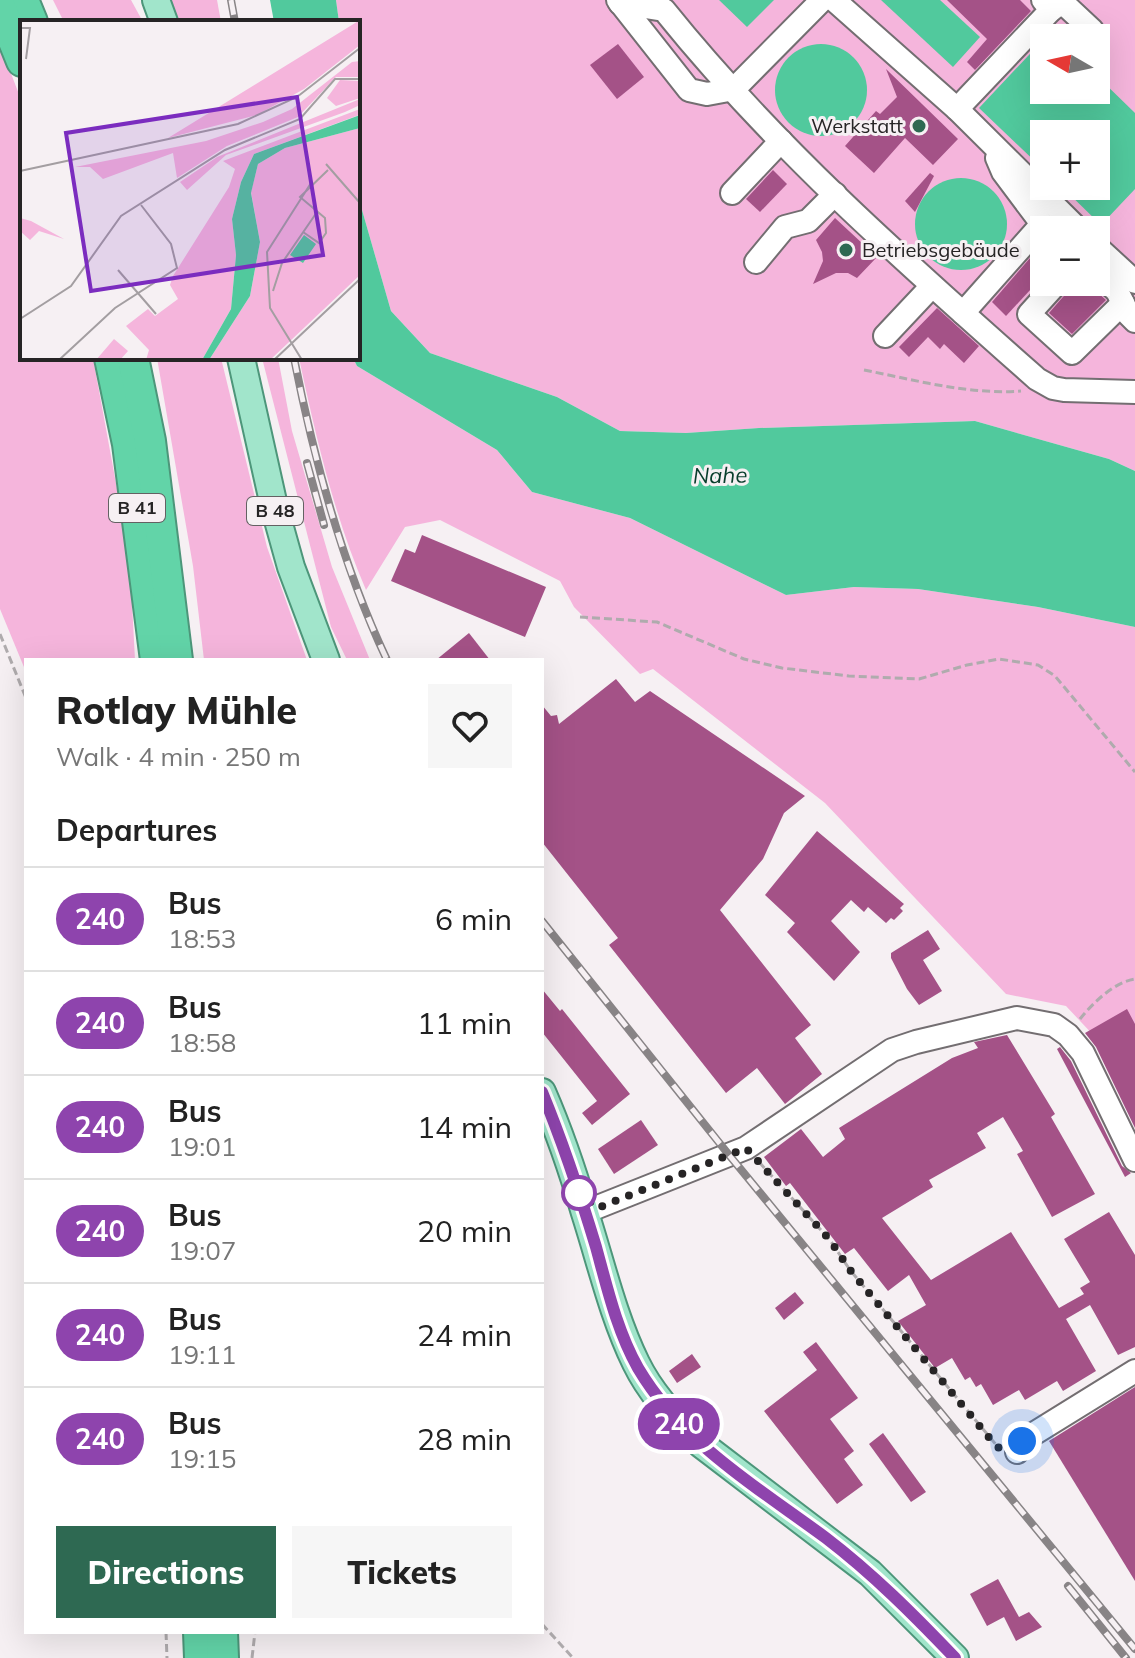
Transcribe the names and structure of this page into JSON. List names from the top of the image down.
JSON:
{
  "streets": {
    "highway": ["B 41"],
    "main road": ["B 48"]
  },
  "water": ["Nahe"],
  "places": ["Werkstatt", "Betriebsgebäude"],
  "lines": ["bus line 240"],
  "north": "left",
  "page": {
    "on_map": "240",
    "map_buttons": ["+", "−"],
    "heading": [
      ["Rotlay Mühle", "Walk · 4 min · 250 m"],
      "Departures"
    ],
    "list": [
      {
        "mark": "240",
        "name": "Bus",
        "note": "18:53",
        "value": "6 min"
      },
      {
        "mark": "240",
        "name": "Bus",
        "note": "18:58",
        "value": "11 min"
      },
      {
        "mark": "240",
        "name": "Bus",
        "note": "19:01",
        "value": "14 min"
      },
      {
        "mark": "240",
        "name": "Bus",
        "note": "19:07",
        "value": "20 min"
      },
      {
        "mark": "240",
        "name": "Bus",
        "note": "19:11",
        "value": "24 min"
      },
      {
        "mark": "240",
        "name": "Bus",
        "note": "19:15",
        "value": "28 min"
      }
    ],
    "buttons": ["Directions", "Tickets"]
  }
}
